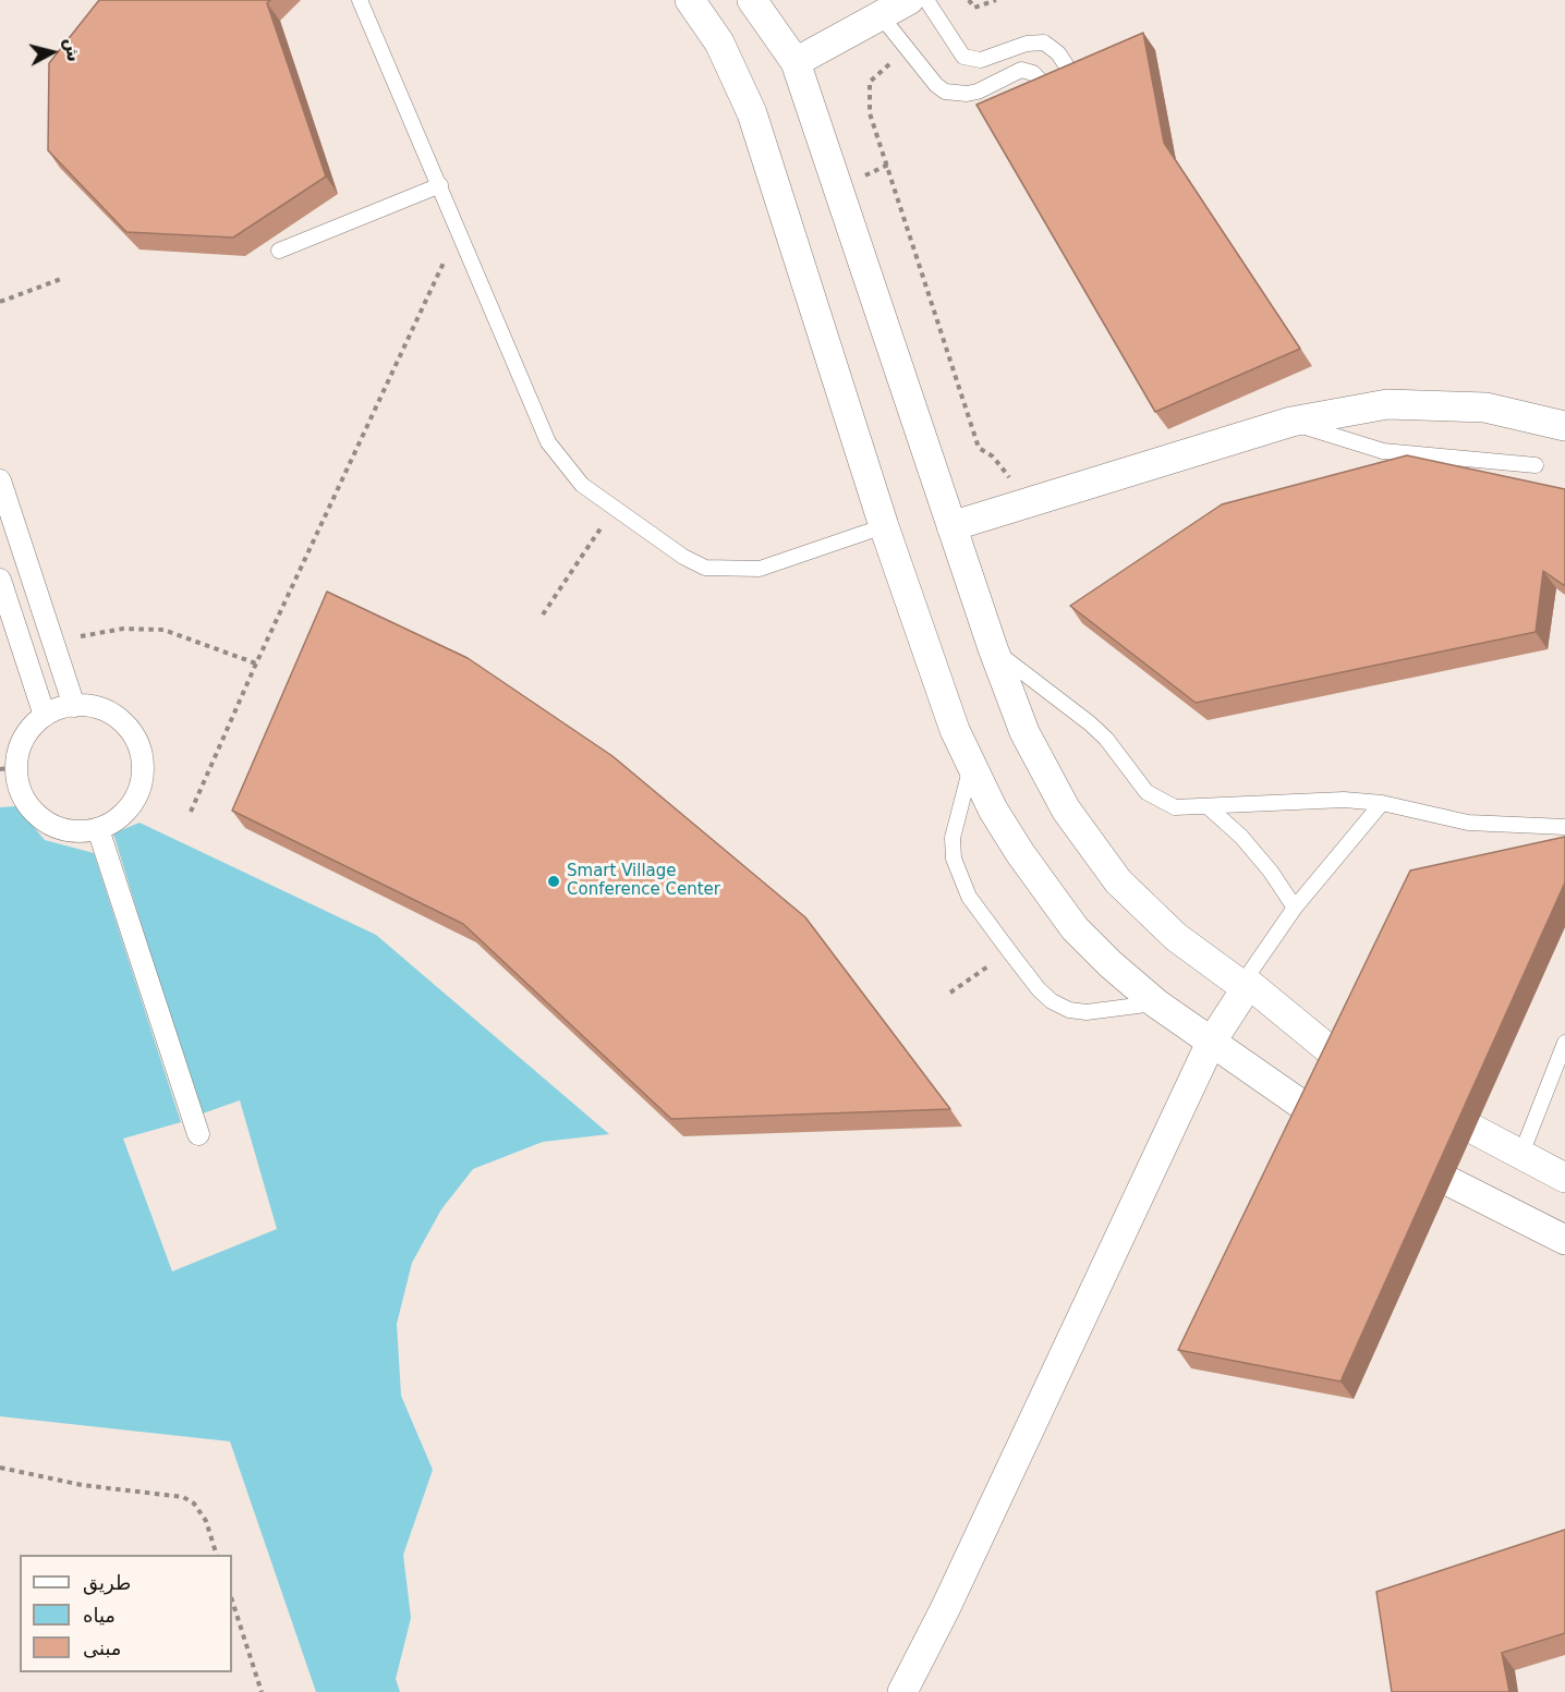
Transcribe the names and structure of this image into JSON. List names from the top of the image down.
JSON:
{
  "places": ["Smart Village Conference Center"],
  "legend": ["طريق", "مياه", "مبنى"],
  "north": "right"
}
